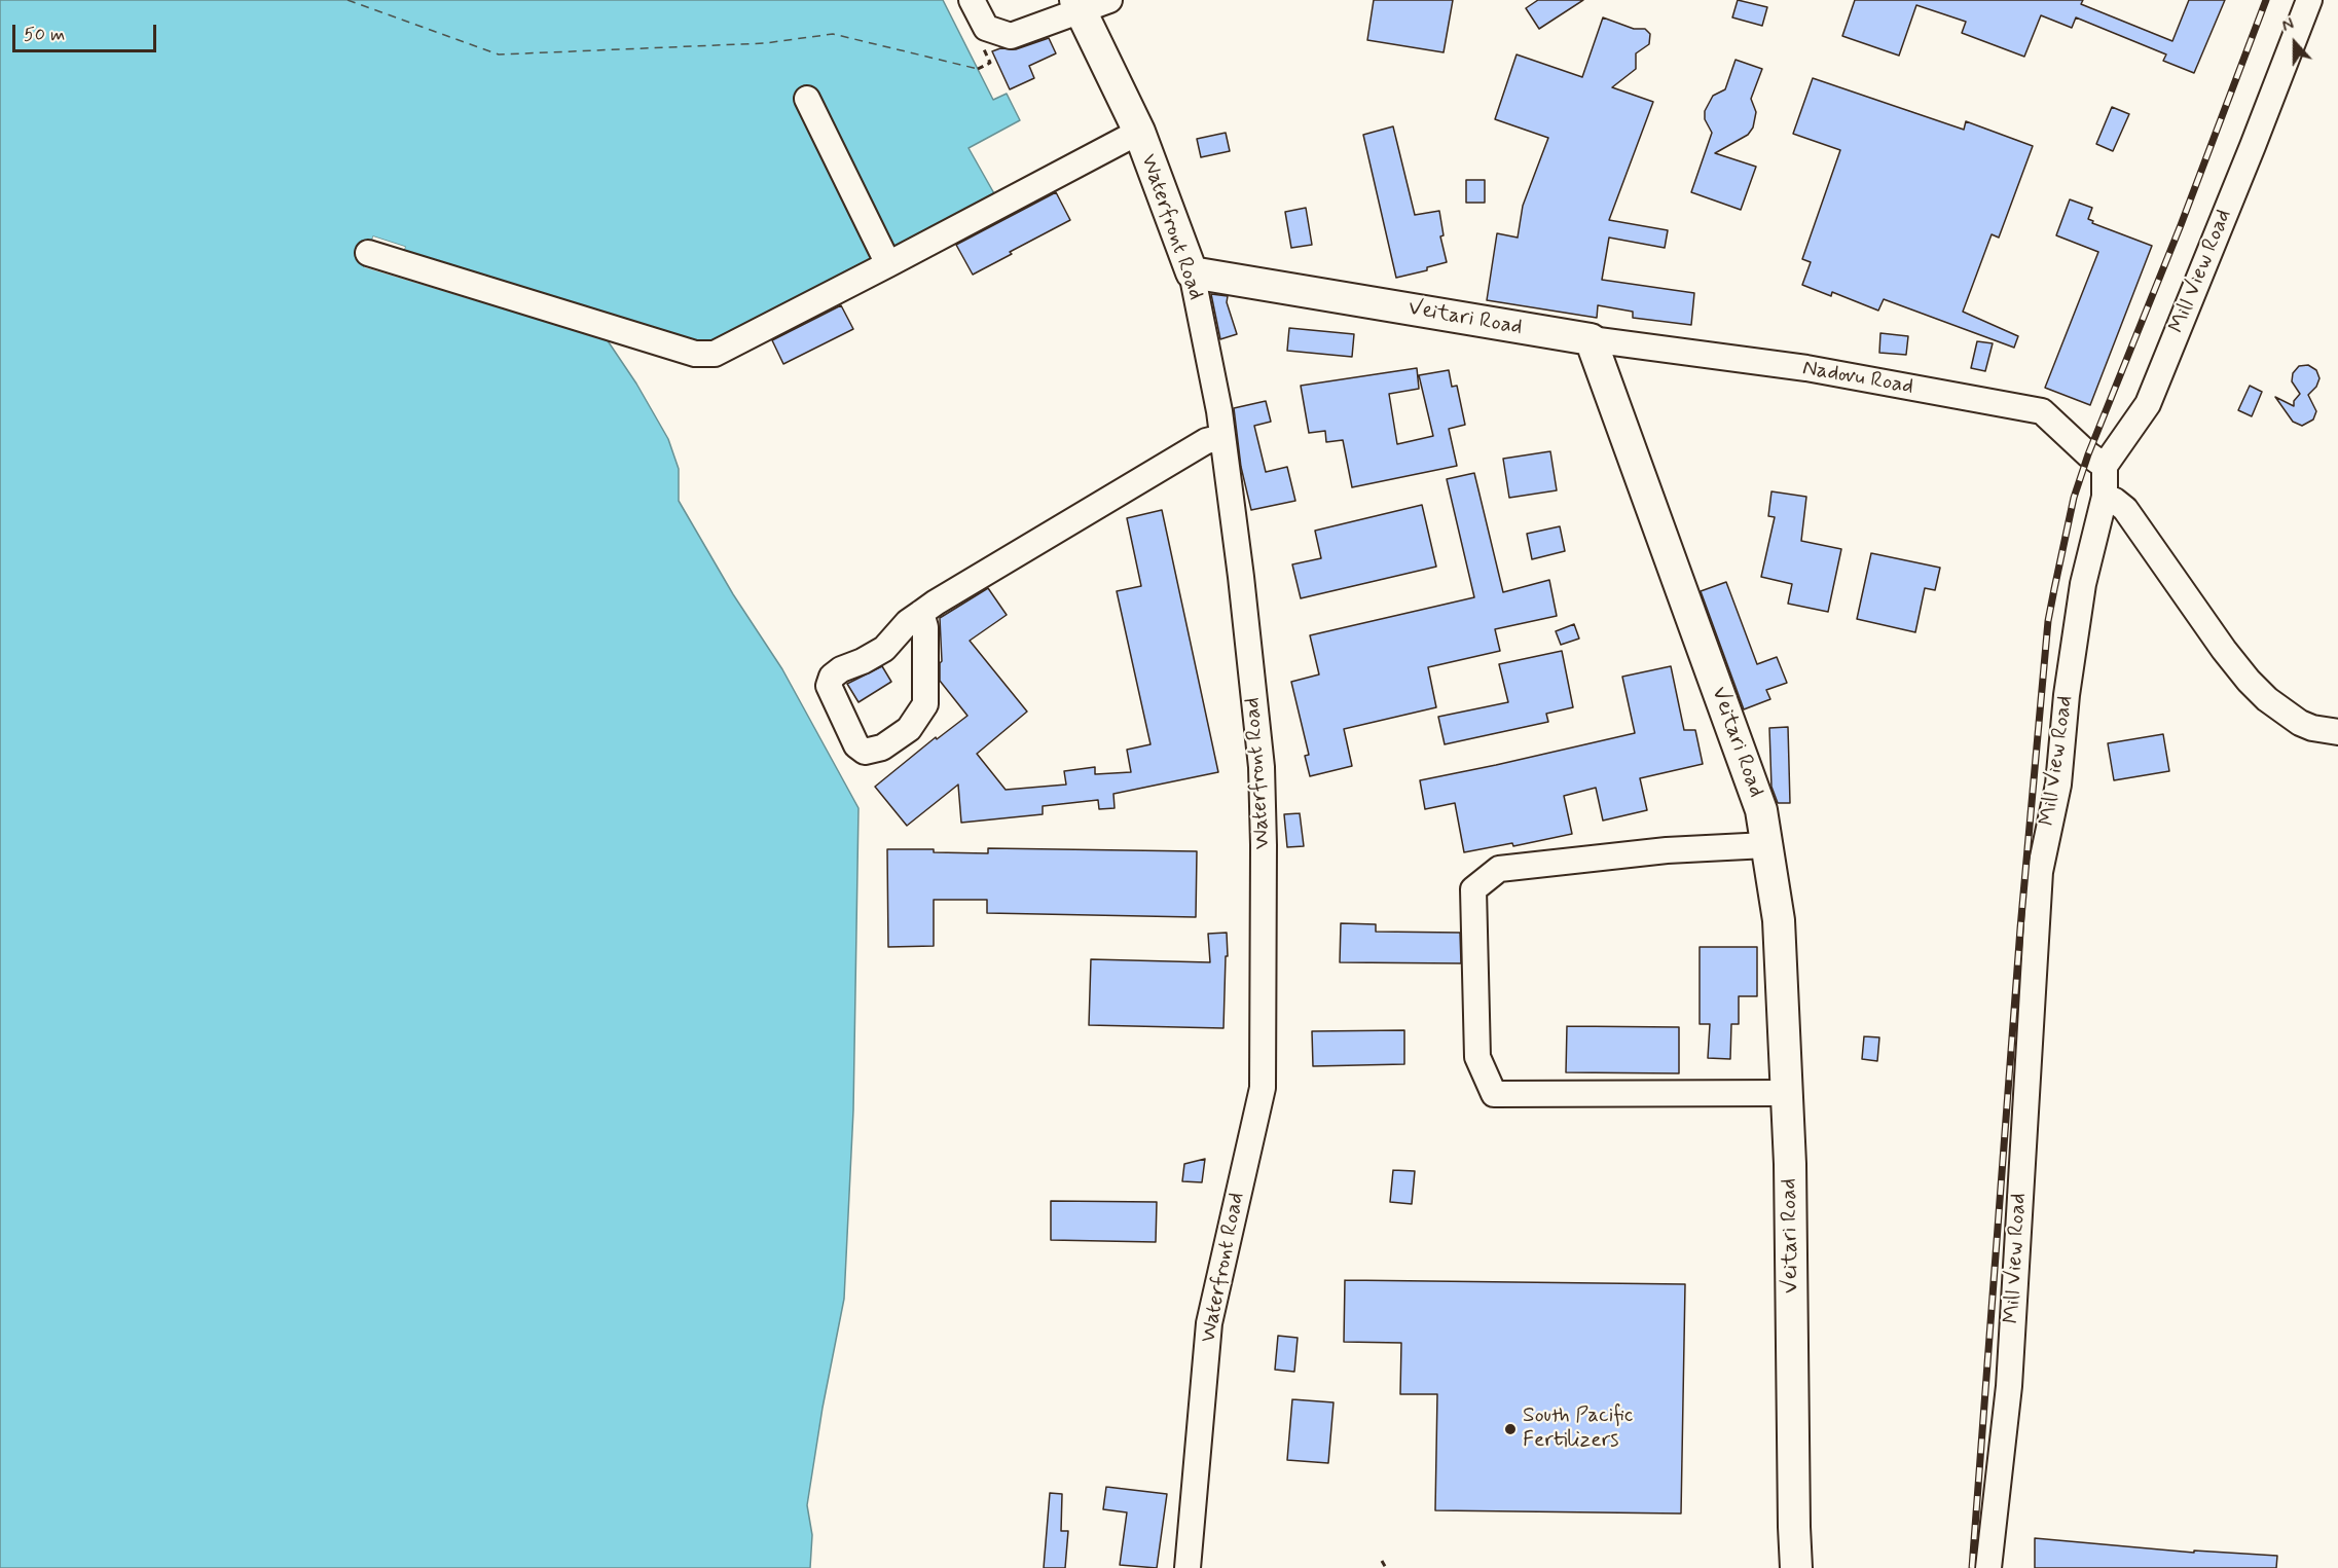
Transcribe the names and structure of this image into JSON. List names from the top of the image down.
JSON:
{
  "streets": {
    "main road": ["Waterfront Road", "Veitari Road"],
    "street": ["Mill View Road", "Nadovu Road"]
  },
  "crossings": [
    ["Waterfront Road", "Veitari Road"],
    ["Mill View Road", "Nadovu Road"],
    ["Veitari Road", "Nadovu Road"]
  ],
  "places": ["South Pacific Fertilizers"],
  "scale_bar": "50 m",
  "north": "top"
}
